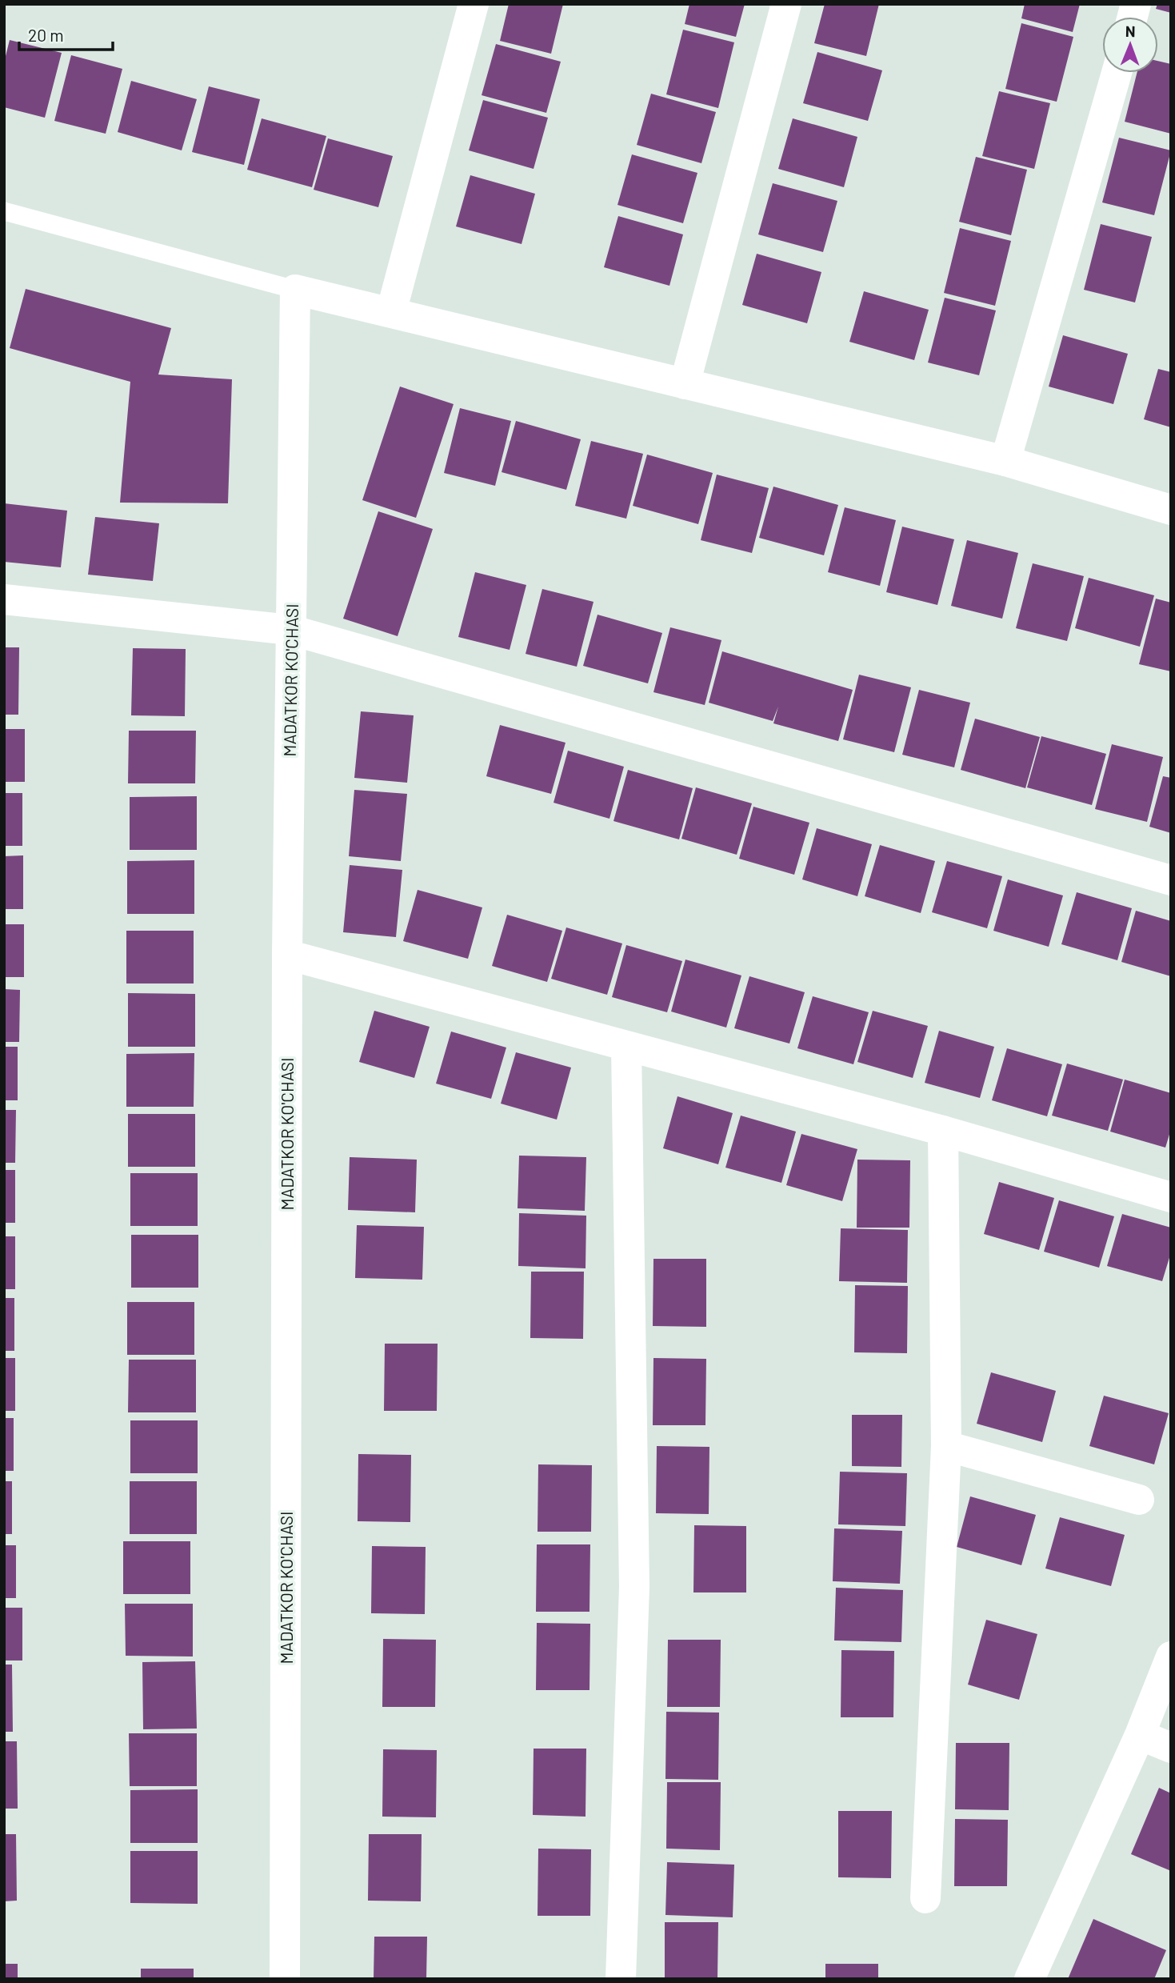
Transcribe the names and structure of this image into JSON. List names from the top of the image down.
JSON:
{
  "streets": {
    "street": ["MADATKOR KO'CHASI"]
  },
  "scale_bar": "20 m",
  "north": "top"
}
